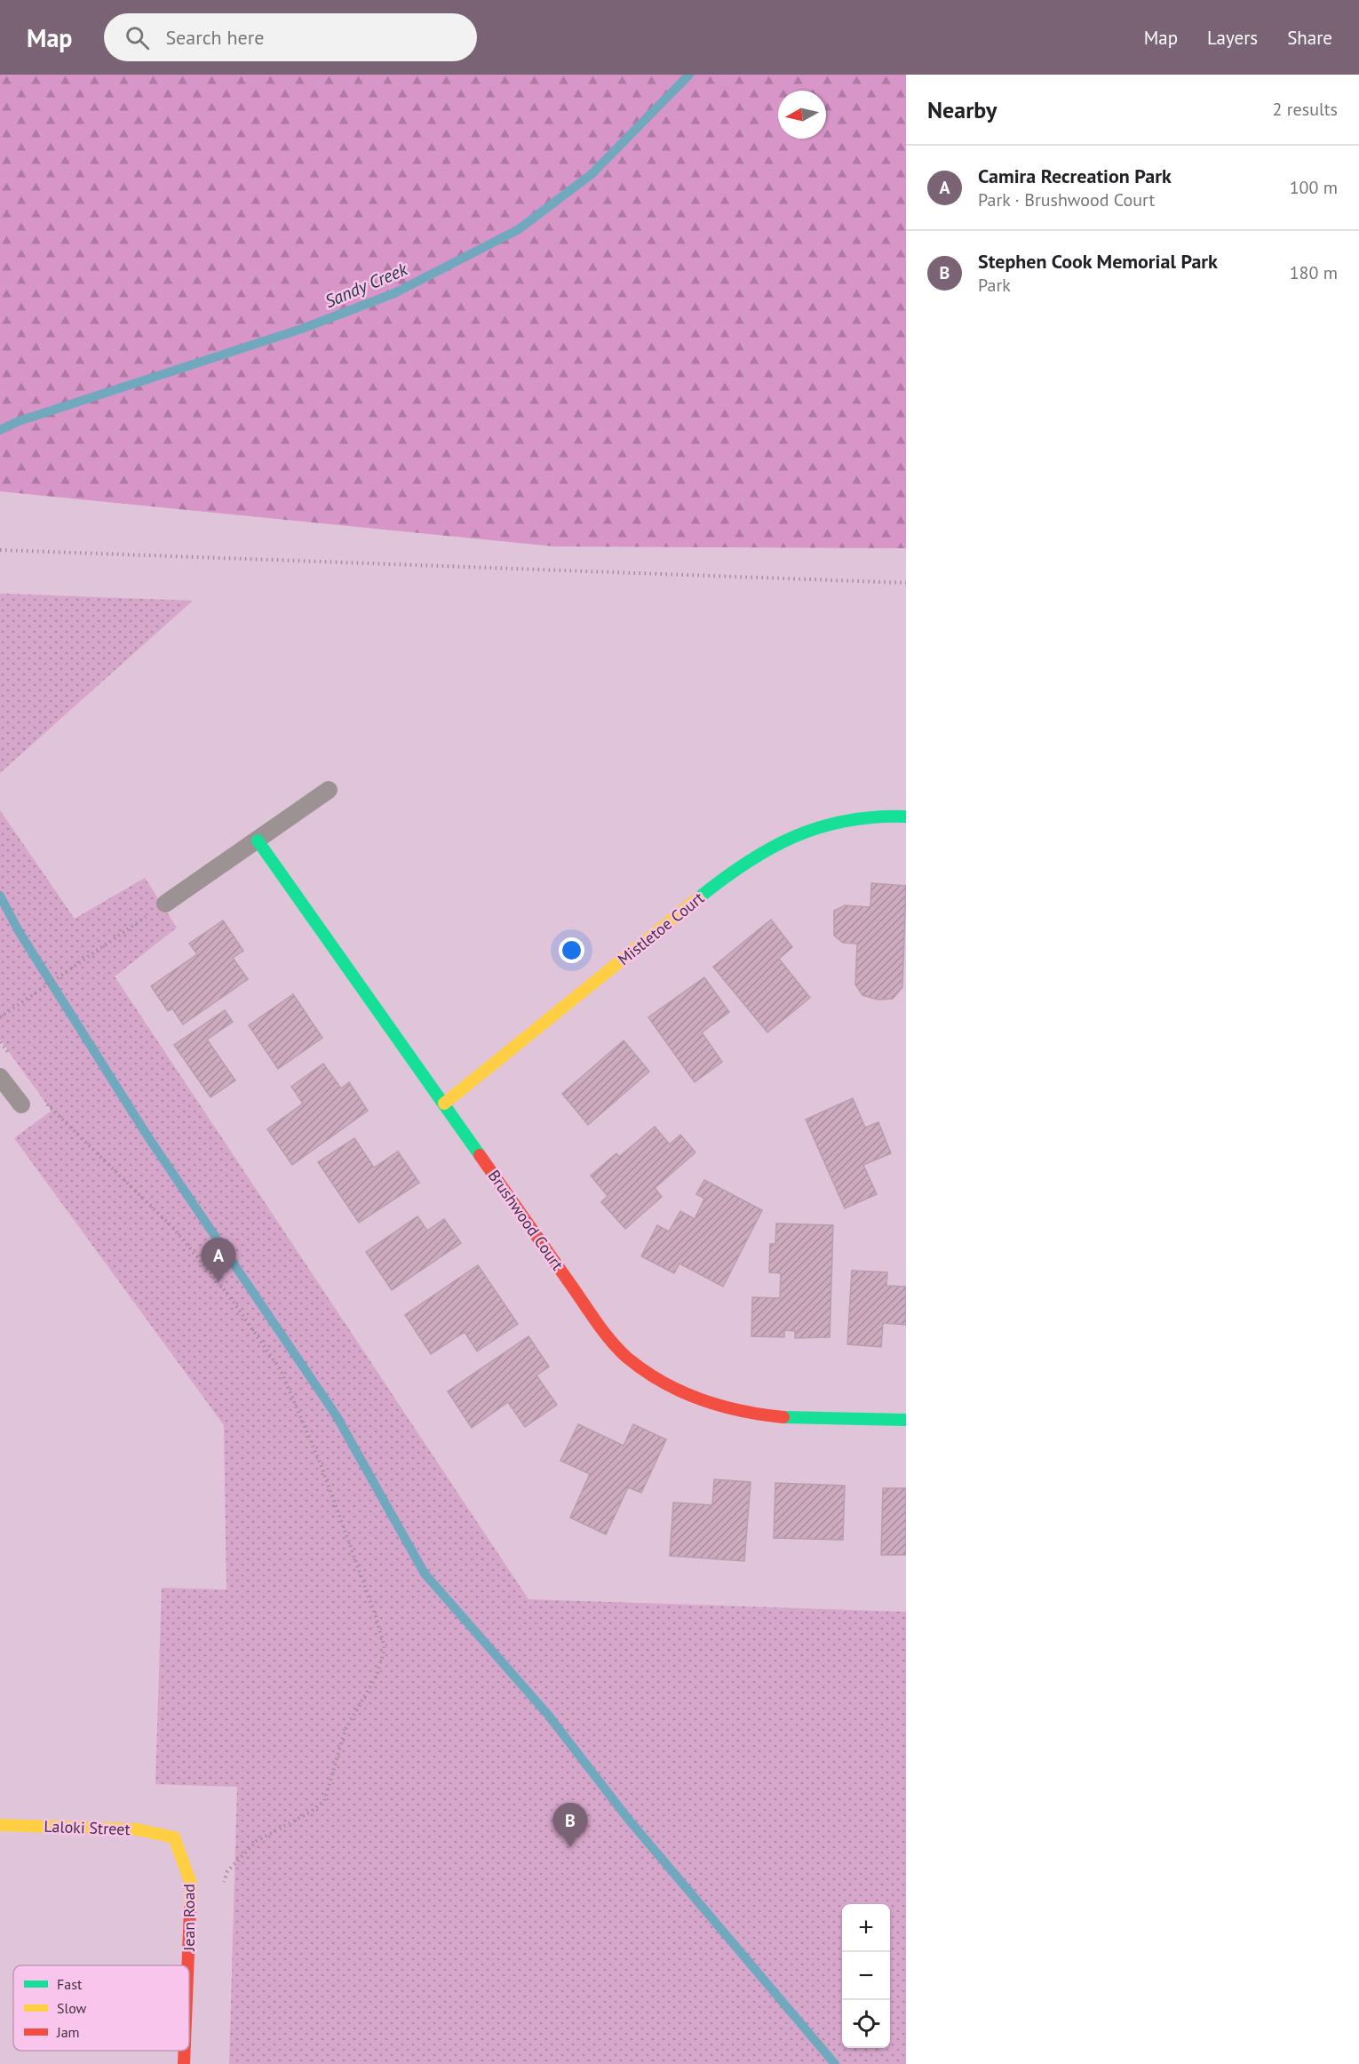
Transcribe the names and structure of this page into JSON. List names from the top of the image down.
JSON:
{
  "streets": {
    "street": [
      "Mistletoe Court",
      "Brushwood Court",
      "Laloki Street",
      "Jean Road"
    ]
  },
  "crossings": [
    ["Mistletoe Court", "Brushwood Court"],
    ["Laloki Street", "Jean Road"]
  ],
  "water": ["Sandy Creek"],
  "legend": ["Fast", "Slow", "Jam"],
  "north": "left",
  "page": {
    "header": "Map",
    "search": "Search here",
    "nav": ["Map", "Layers", "Share"],
    "heading": ["Nearby", "2 results"],
    "list": [
      {
        "mark": "A",
        "name": "Camira Recreation Park",
        "note": "Park · Brushwood Court",
        "value": "100 m"
      },
      {
        "mark": "B",
        "name": "Stephen Cook Memorial Park",
        "note": "Park",
        "value": "180 m"
      }
    ],
    "pins": ["A", "B"],
    "map_buttons": ["+", "−"]
  }
}
